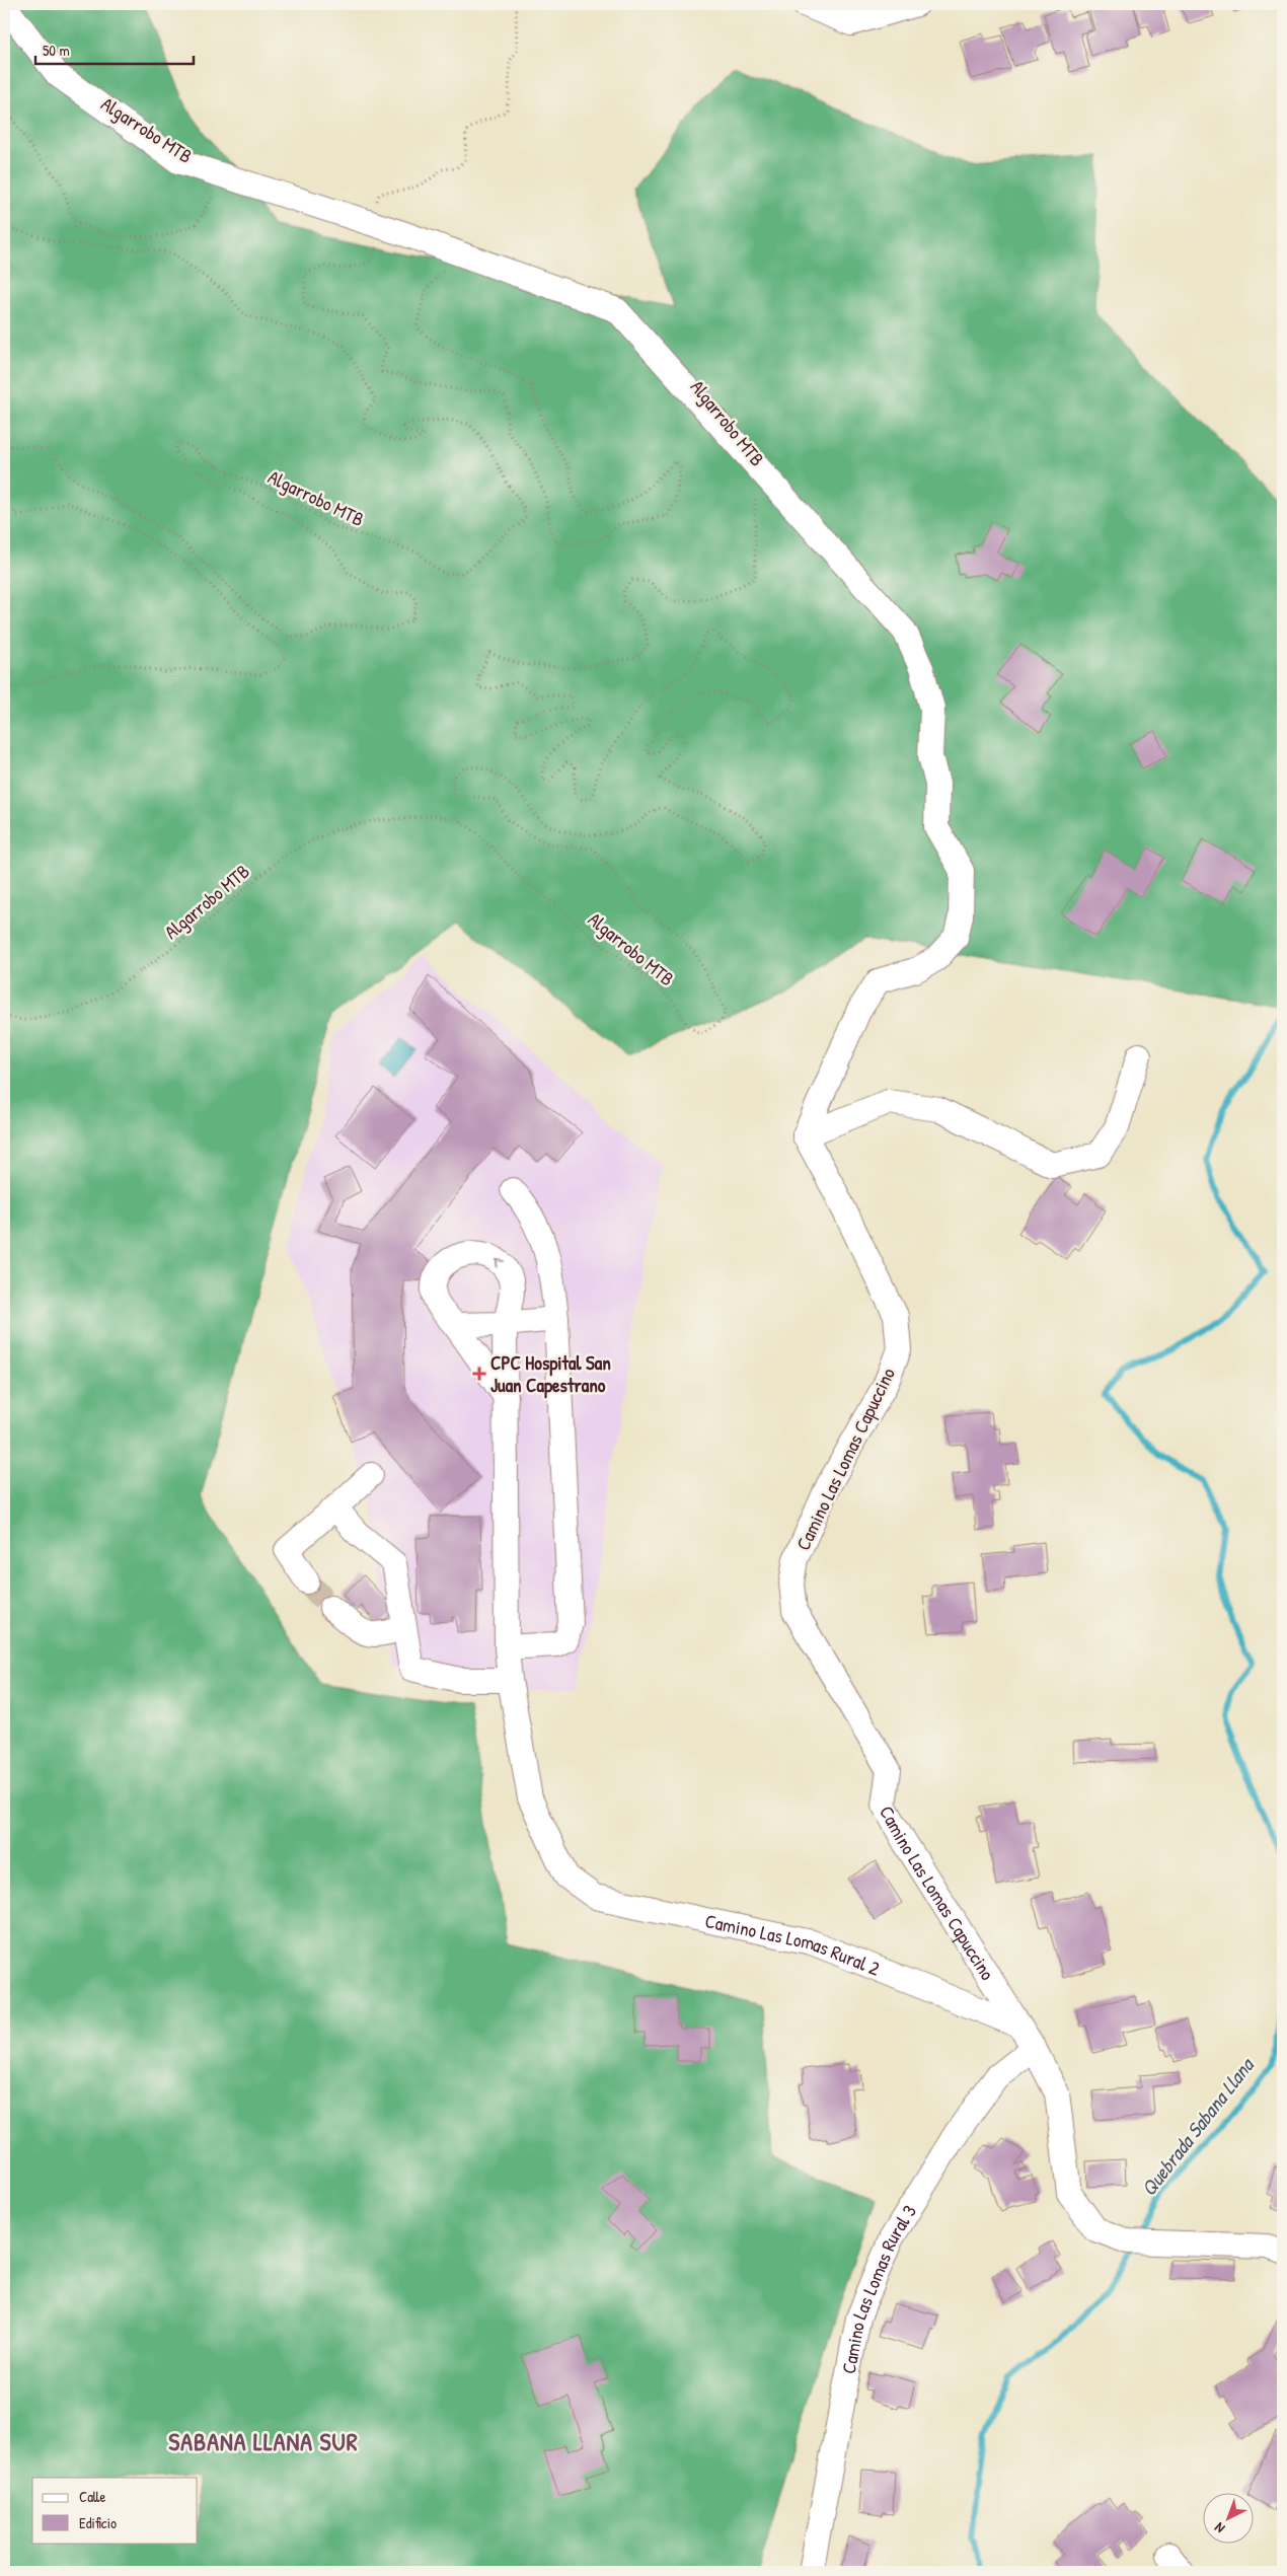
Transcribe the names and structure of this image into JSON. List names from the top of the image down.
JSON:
{
  "streets": {
    "street": ["Camino Las Lomas Capuccino", "Camino Las Lomas Rural 2", "Camino Las Lomas Rural 3"],
    "path": ["Algarrobo MTB"]
  },
  "crossings": [
    ["Camino Las Lomas Capuccino", "Camino Las Lomas Rural 2"],
    ["Camino Las Lomas Capuccino", "Camino Las Lomas Rural 3"]
  ],
  "districts": ["SABANA LLANA SUR"],
  "water": ["Quebrada Sabana Llana"],
  "places": {
    "health": ["CPC Hospital San Juan Capestrano"]
  },
  "legend": ["Calle", "Edificio"],
  "scale_bar": "50 m",
  "north": "bottom left"
}
